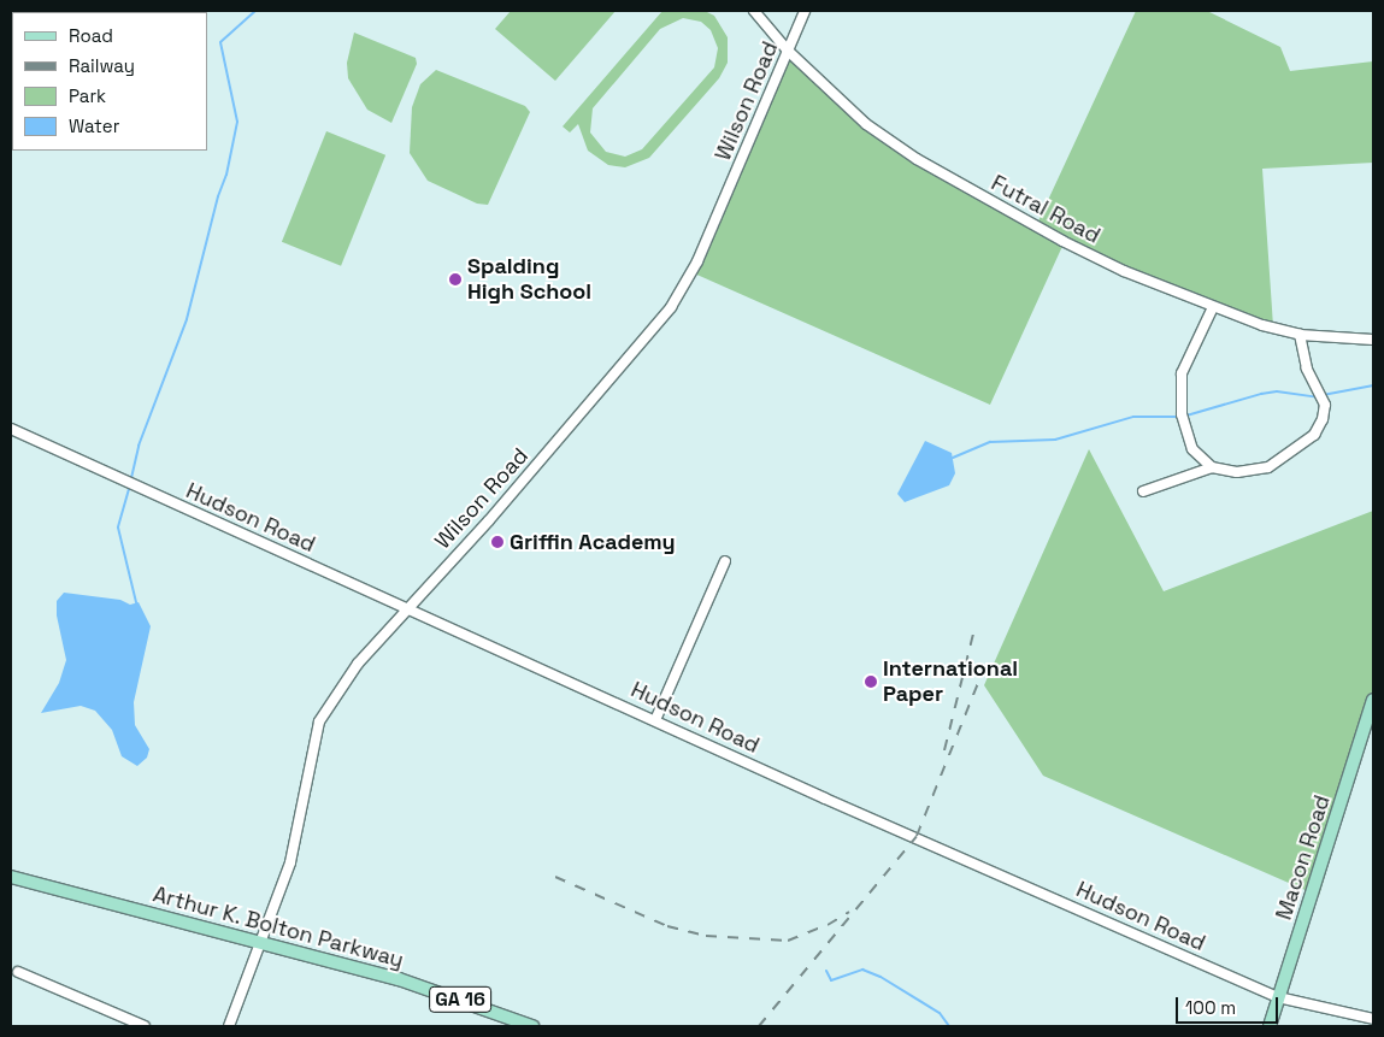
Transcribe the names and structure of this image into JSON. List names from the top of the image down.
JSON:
{
  "streets": {
    "main road": ["Macon Road", "Arthur K. Bolton Parkway", "GA 16"],
    "street": ["Wilson Road", "Futral Road", "Hudson Road"]
  },
  "crossings": [
    ["Wilson Road", "Futral Road"],
    ["Wilson Road", "Hudson Road"],
    ["Wilson Road", "Arthur K. Bolton Parkway"],
    ["Hudson Road", "Macon Road"]
  ],
  "places": ["Spalding High School", "Griffin Academy", "International Paper"],
  "legend": [
    "Road",
    "Railway",
    "Park",
    "Water"
  ],
  "scale_bar": "100 m"
}
